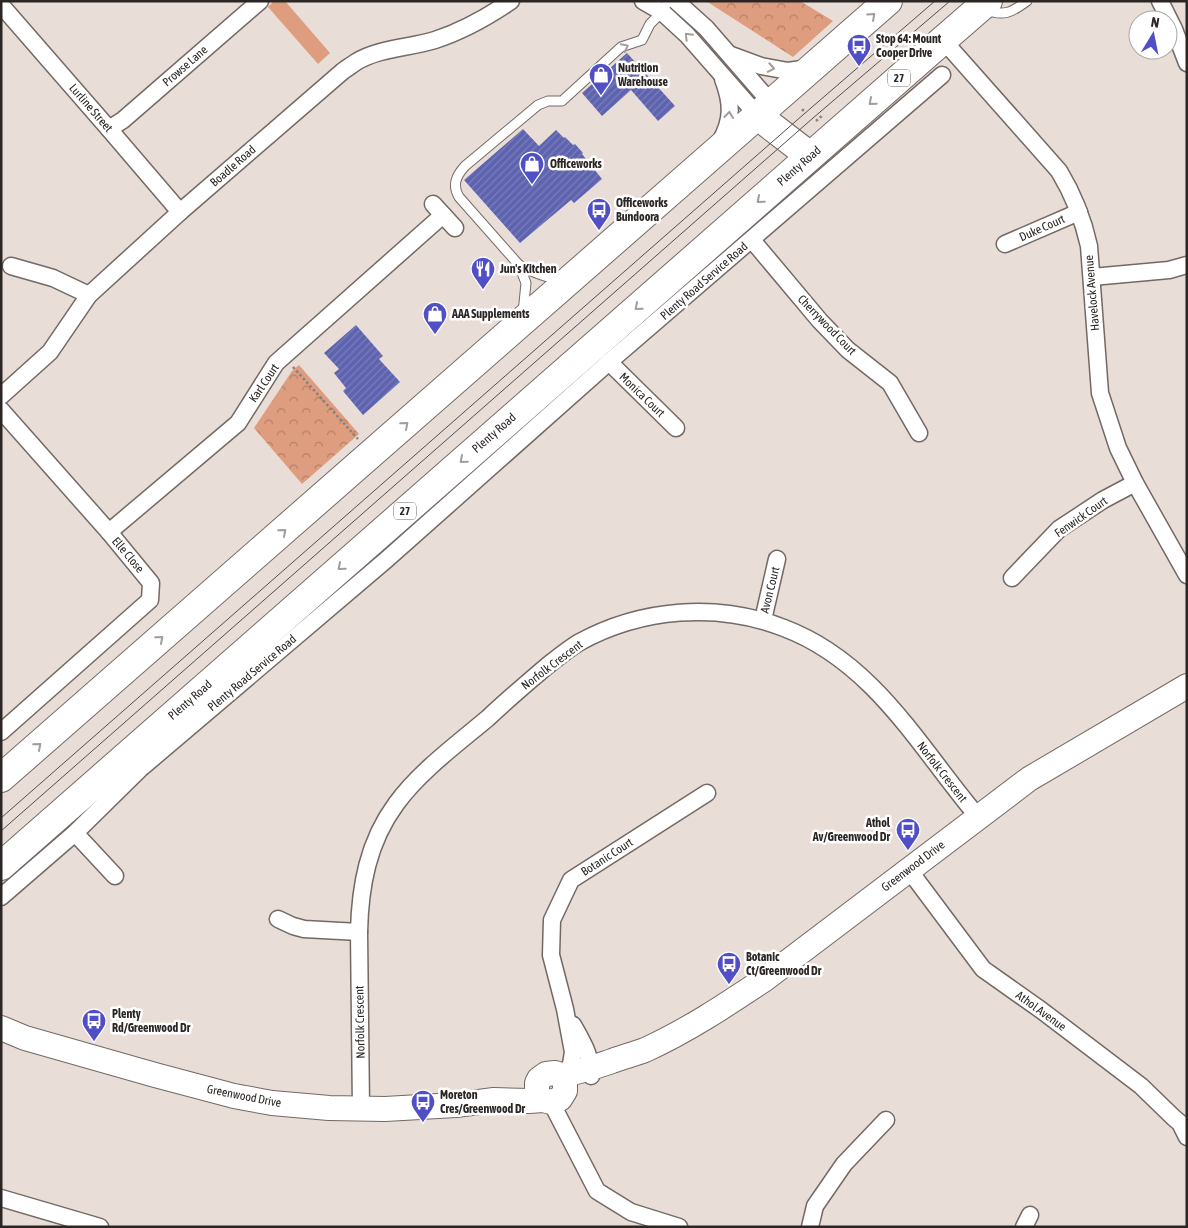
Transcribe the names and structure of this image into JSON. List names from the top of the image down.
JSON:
{
  "streets": {
    "highway": ["27", "Plenty Road"],
    "street": [
      "Prowse Lane",
      "Lurline Street",
      "Boadle Road",
      "Duke Court",
      "Plenty Road Service Road",
      "Havelock Avenue",
      "Cherrywood Court",
      "Karl Court",
      "Monica Court",
      "Fenwick Court",
      "Elle Close",
      "Avon Court",
      "Norfolk Crescent",
      "Botanic Court",
      "Greenwood Drive",
      "Athol Avenue"
    ]
  },
  "crossings": [
    ["Prowse Lane", "Lurline Street"],
    ["Lurline Street", "Boadle Road"],
    ["Plenty Road", "Plenty Road Service Road"],
    ["Plenty Road", "Havelock Avenue"],
    ["Duke Court", "Havelock Avenue"],
    ["Plenty Road Service Road", "Cherrywood Court"],
    ["Plenty Road Service Road", "Monica Court"],
    ["Havelock Avenue", "Fenwick Court"],
    ["Karl Court", "Elle Close"],
    ["Avon Court", "Norfolk Crescent"],
    ["Norfolk Crescent", "Greenwood Drive"],
    ["Botanic Court", "Greenwood Drive"],
    ["Greenwood Drive", "Athol Avenue"]
  ],
  "places": {
    "bus stop": [
      "Stop 64: Mount Cooper Drive",
      "Officeworks Bundoora",
      "Athol Av/Greenwood Dr",
      "Botanic Ct/Greenwood Dr",
      "Plenty Rd/Greenwood Dr",
      "Moreton Cres/Greenwood Dr"
    ],
    "shop": ["Nutrition Warehouse", "Officeworks", "AAA Supplements"],
    "restaurant": ["Jun's Kitchen"]
  },
  "north": "top"
}
